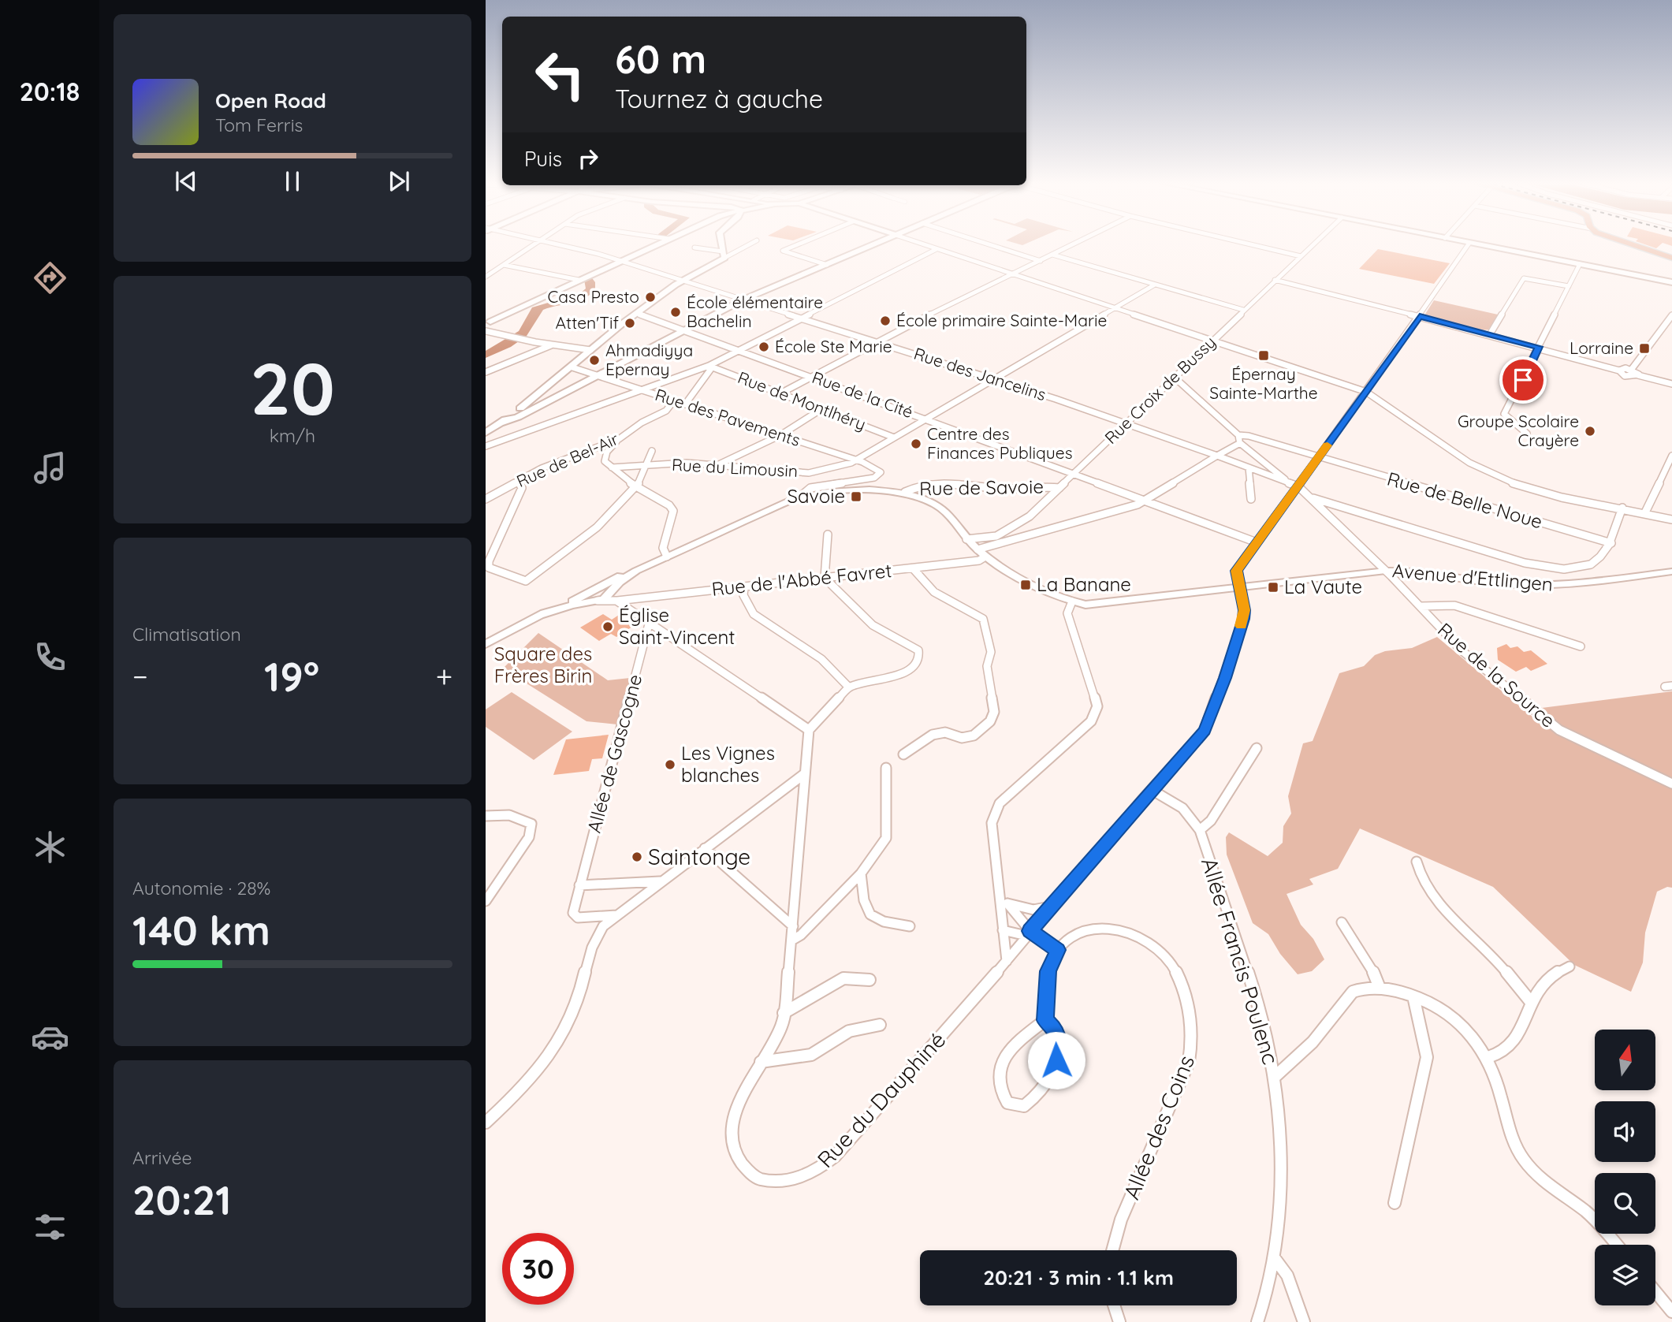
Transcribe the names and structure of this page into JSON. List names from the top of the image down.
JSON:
{
  "streets": {
    "street": [
      "Rue des Jancelins",
      "Rue Croix de Bussy",
      "Rue de la Cité",
      "Rue de Montlhéry",
      "Rue des Pavements",
      "Rue de Bel-Air",
      "Rue du Limousin",
      "Rue de Savoie",
      "Rue de Belle Noue",
      "Avenue d'Ettlingen",
      "Rue de l'Abbé Favret",
      "Rue de la Source",
      "Allée de Gascogne",
      "Allée Francis Poulenc",
      "Rue du Dauphiné",
      "Allée des Coins"
    ]
  },
  "crossings": [
    ["Rue des Jancelins", "Rue Croix de Bussy"],
    ["Rue des Jancelins", "Rue du Limousin"],
    ["Rue des Jancelins", "Rue de l'Abbé Favret"],
    ["Rue des Jancelins", "Rue de la Source"],
    ["Rue des Jancelins", "Rue du Dauphiné"],
    ["Rue Croix de Bussy", "Rue de la Cité"],
    ["Rue Croix de Bussy", "Rue de Savoie"],
    ["Rue Croix de Bussy", "Avenue d'Ettlingen"],
    ["Rue de la Cité", "Rue du Limousin"],
    ["Rue de la Cité", "Rue de l'Abbé Favret"],
    ["Rue de la Cité", "Rue du Dauphiné"],
    ["Rue de Montlhéry", "Rue du Limousin"],
    ["Rue des Pavements", "Rue de Bel-Air"],
    ["Rue des Pavements", "Rue du Limousin"],
    ["Rue de Savoie", "Avenue d'Ettlingen"],
    ["Rue de Belle Noue", "Rue du Dauphiné"],
    ["Avenue d'Ettlingen", "Rue de l'Abbé Favret"],
    ["Avenue d'Ettlingen", "Rue de la Source"],
    ["Avenue d'Ettlingen", "Rue du Dauphiné"],
    ["Rue de la Source", "Rue du Dauphiné"],
    ["Allée Francis Poulenc", "Rue du Dauphiné"]
  ],
  "parks": ["Square des Frères Birin"],
  "places": {
    "other": [
      "Casa Presto",
      "École élémentaire Bachelin",
      "École primaire Sainte-Marie",
      "Atten'Tif",
      "École Ste Marie",
      "Ahmadiyya Epernay",
      "Groupe Scolaire Crayère",
      "Centre des Finances Publiques",
      "Église Saint-Vincent",
      "Les Vignes blanches",
      "Saintonge"
    ],
    "transit": [
      "Lorraine",
      "Épernay Sainte-Marthe",
      "Savoie",
      "La Banane",
      "La Vaute"
    ]
  },
  "north": "top",
  "page": {
    "tabs": "20:18",
    "turn": ["60 m", "Tournez à gauche"],
    "song": ["Open Road", "Tom Ferris"],
    "then": "Puis",
    "tile": [
      ["20", "km/h"],
      "Climatisation",
      ["Autonomie · 28%", "140 km"],
      ["Arrivée", "20:21"]
    ],
    "heat": ["−", "19°", "+"],
    "limit": "30",
    "trip": "20:21 · 3 min · 1.1 km"
  }
}
